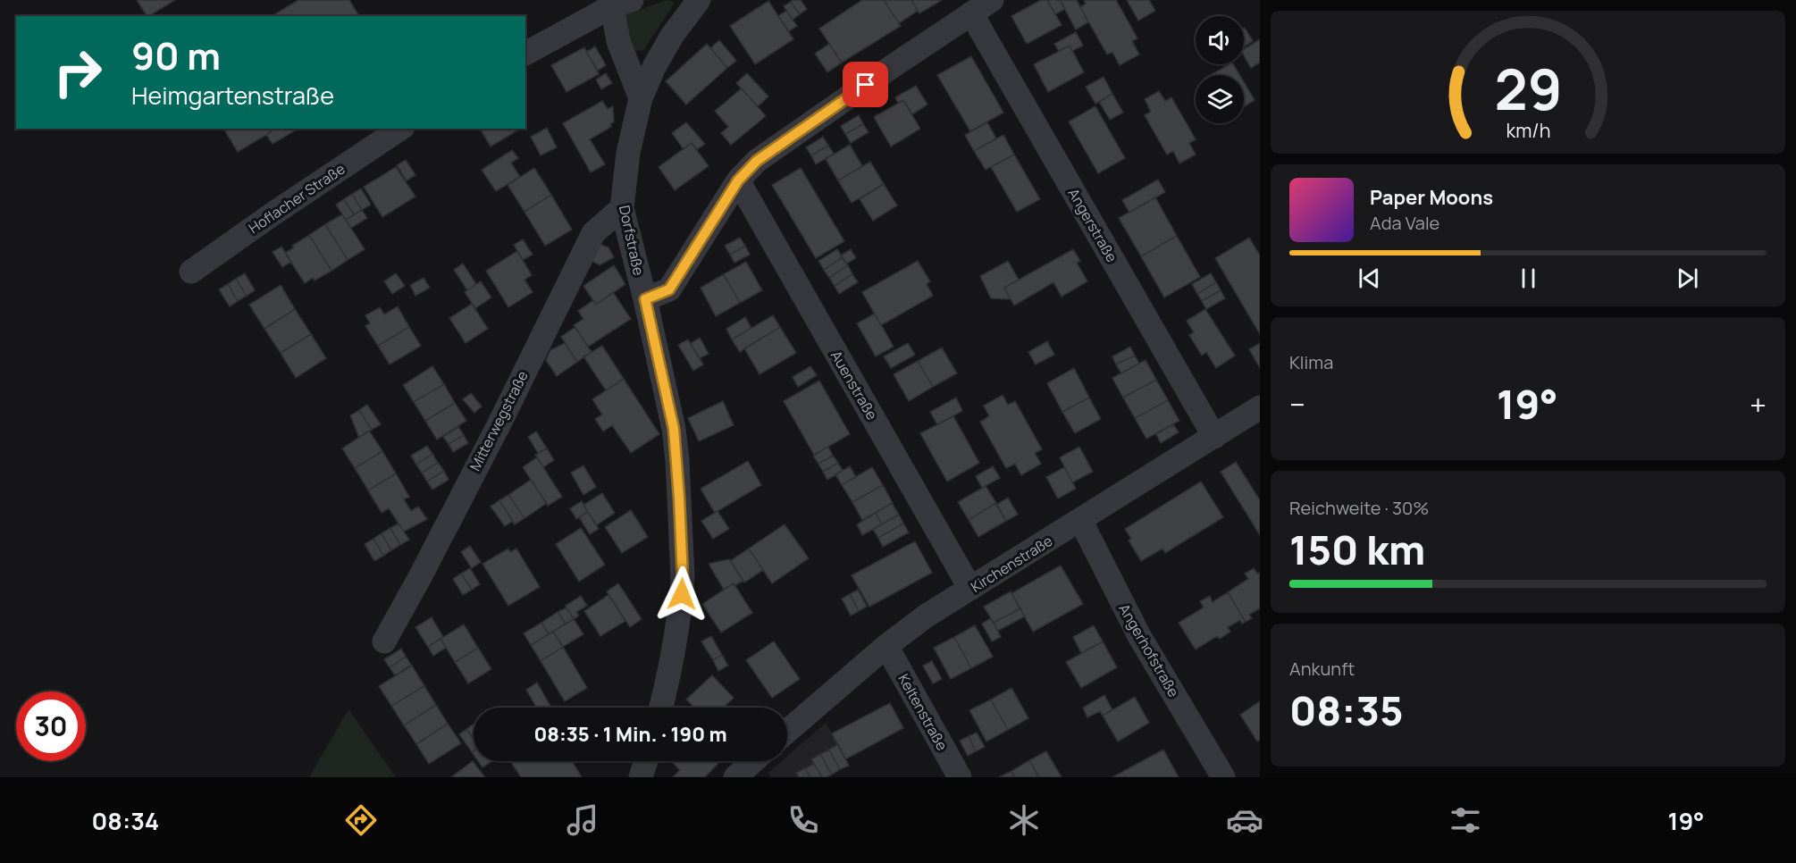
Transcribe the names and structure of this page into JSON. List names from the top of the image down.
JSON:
{
  "streets": {
    "street": [
      "Hoflacher Straße",
      "Angerstraße",
      "Dorfstraße",
      "Auenstraße",
      "Mitterwegstraße",
      "Kirchenstraße",
      "Angerhofstraße",
      "Keltenstraße"
    ]
  },
  "crossings": [
    ["Angerstraße", "Kirchenstraße"],
    ["Dorfstraße", "Mitterwegstraße"],
    ["Auenstraße", "Kirchenstraße"],
    ["Kirchenstraße", "Angerhofstraße"],
    ["Kirchenstraße", "Keltenstraße"]
  ],
  "page": {
    "turn": ["90 m", "Heimgartenstraße"],
    "song": ["Paper Moons", "Ada Vale"],
    "tile": [
      "Klima",
      ["Reichweite · 30%", "150 km"],
      ["Ankunft", "08:35"]
    ],
    "heat": ["−", "19°", "+"],
    "limit": "30",
    "trip": "08:35 · 1 Min. · 190 m",
    "tabs": ["08:34", "19°"],
    "gauge": ["29", "km/h"]
  }
}
